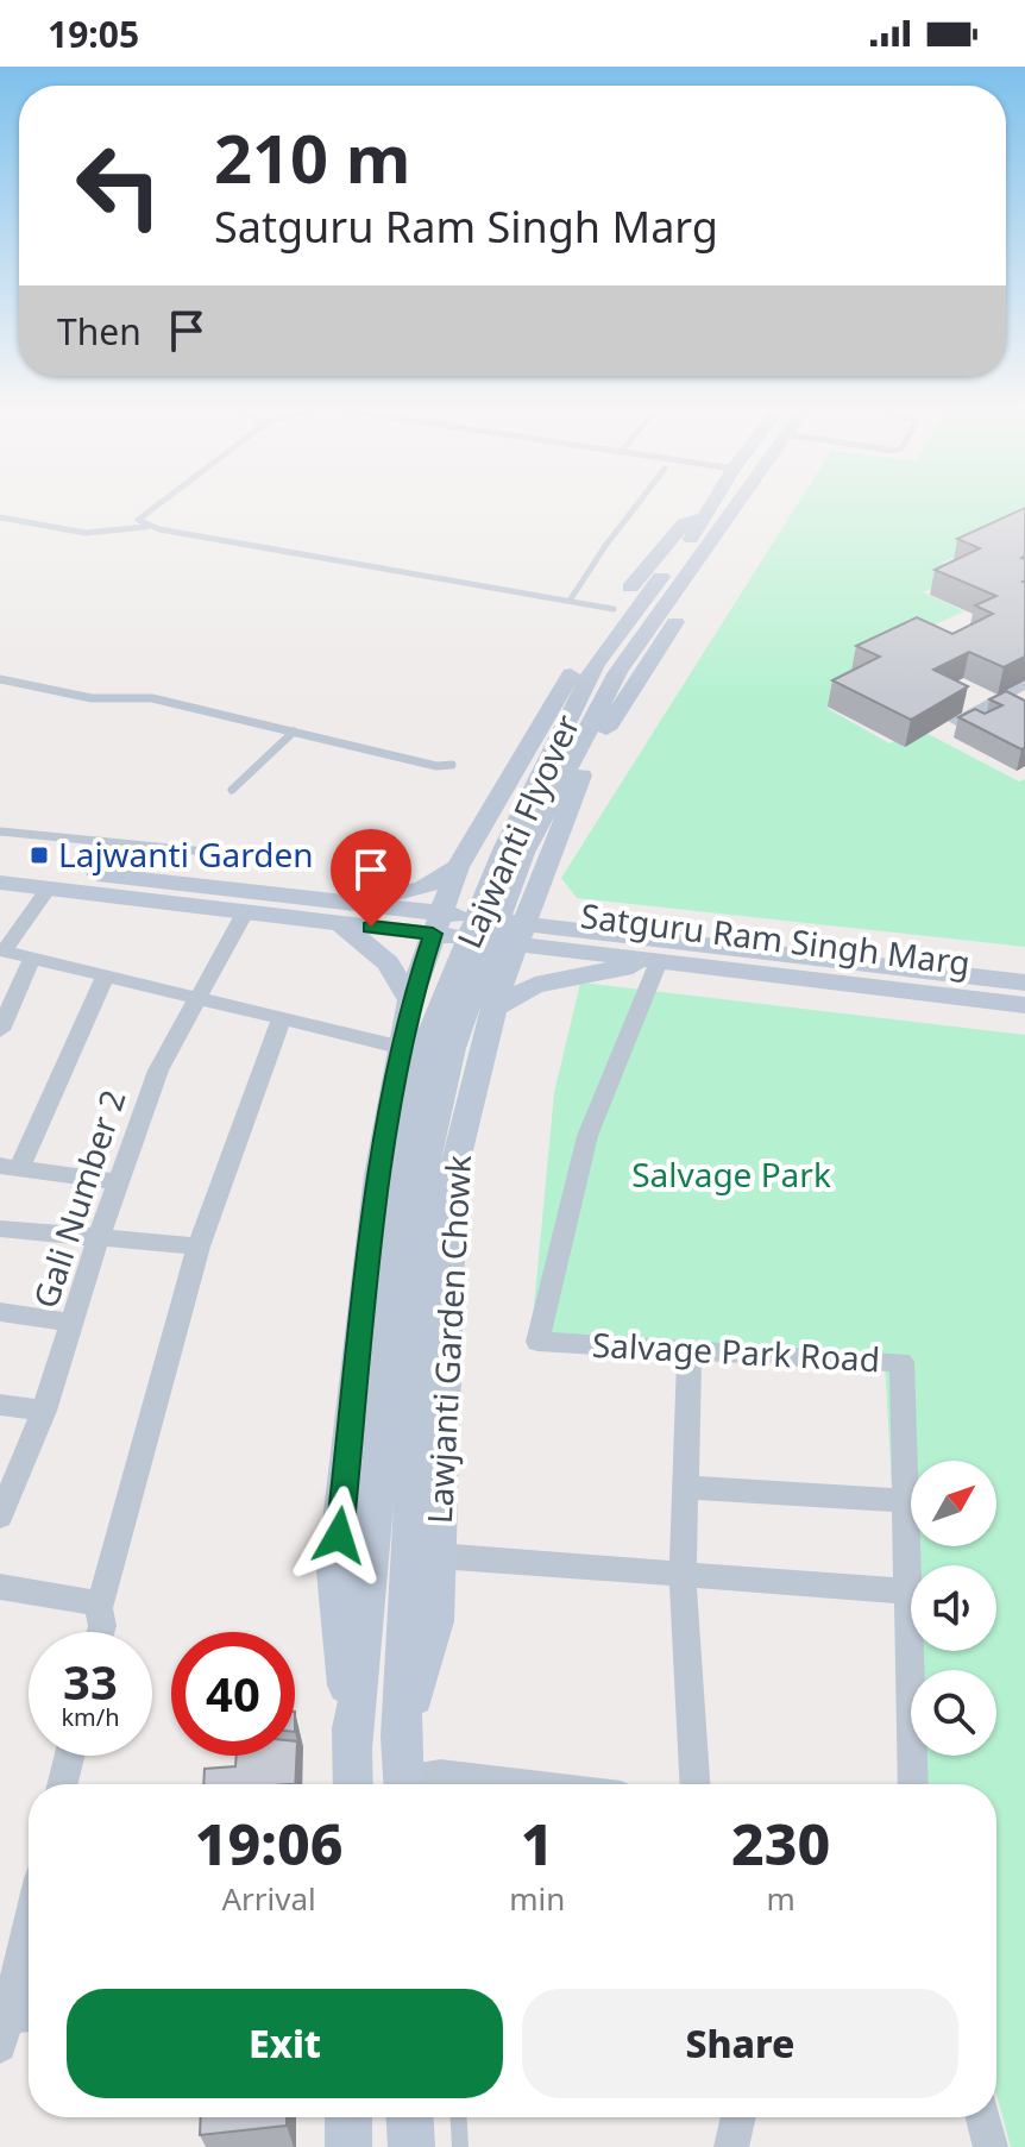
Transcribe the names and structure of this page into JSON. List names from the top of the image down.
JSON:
{
  "streets": {
    "main road": ["Lajwanti Flyover", "Satguru Ram Singh Marg", "Lawjanti Garden Chowk"],
    "street": ["Gali Number 2", "Salvage Park Road"]
  },
  "crossings": [
    ["Lajwanti Flyover", "Lawjanti Garden Chowk"],
    ["Satguru Ram Singh Marg", "Lawjanti Garden Chowk"],
    ["Satguru Ram Singh Marg", "Salvage Park Road"]
  ],
  "parks": ["Salvage Park"],
  "places": {
    "transit": ["Lajwanti Garden"]
  },
  "north": "top right",
  "page": {
    "status": "19:05",
    "turn": ["210 m", "Satguru Ram Singh Marg"],
    "then": "Then",
    "speed": "33 km/h",
    "limit": "40",
    "eta": [
      "19:06",
      "Arrival",
      "1",
      "min",
      "230",
      "m"
    ],
    "buttons": ["Exit", "Share"]
  }
}
